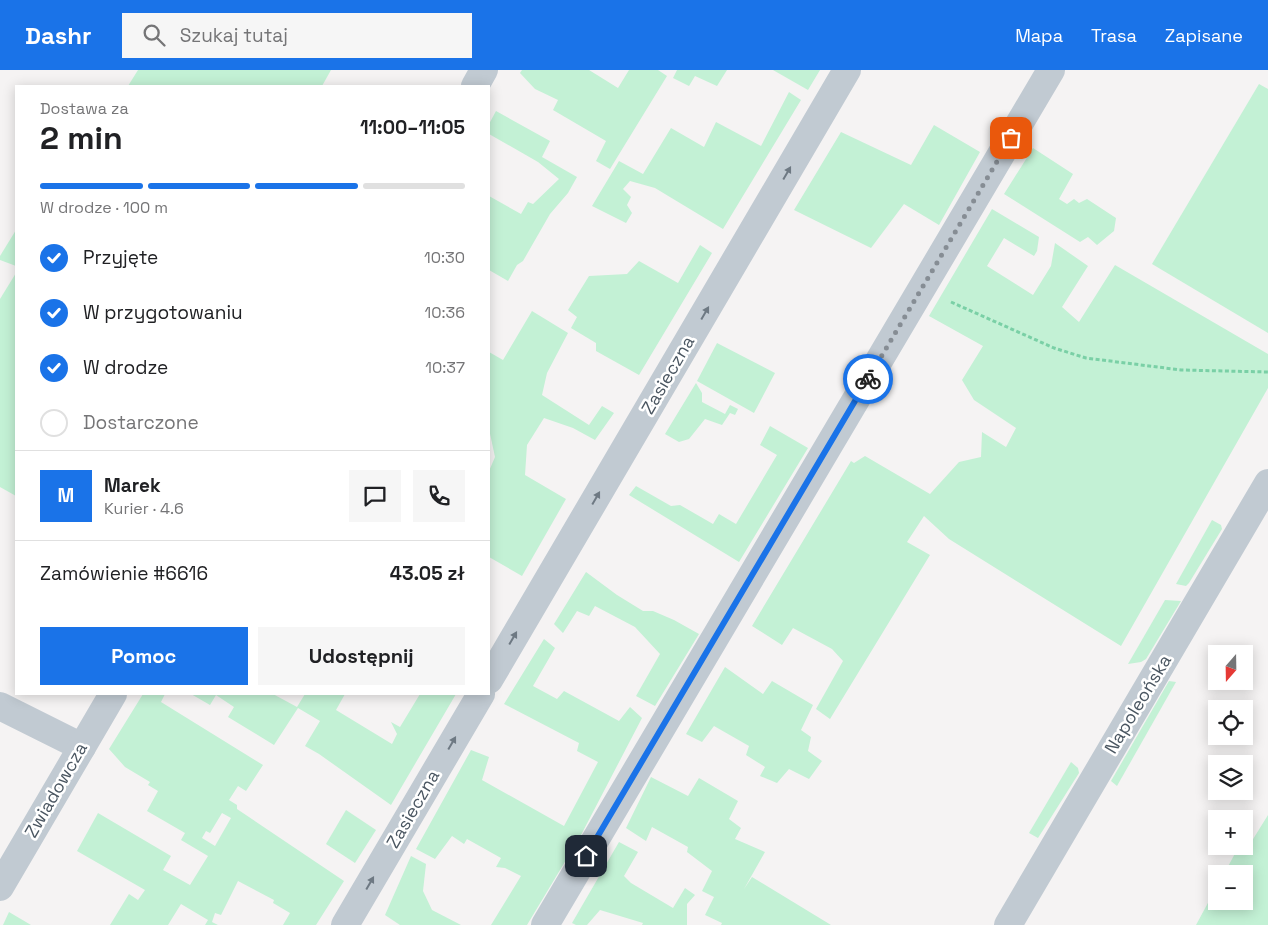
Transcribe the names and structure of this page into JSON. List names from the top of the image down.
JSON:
{
  "streets": {
    "street": ["Zasieczna", "Napoleońska", "Zwiadowcza"]
  },
  "north": "bottom",
  "page": {
    "header": "Dashr",
    "search": "Szukaj tutaj",
    "nav": ["Mapa", "Trasa", "Zapisane"],
    "heading": ["2 min", "Dostawa za", "11:00–11:05"],
    "panel": [
      "Marek",
      "Kurier · 4.6",
      "Zamówienie #6616",
      "43.05 zł"
    ],
    "bar": "W drodze · 100 m",
    "list": [
      ["Przyjęte", "10:30"],
      ["W przygotowaniu", "10:36"],
      ["W drodze", "10:37"],
      "Dostarczone"
    ],
    "round": "M",
    "buttons": ["Pomoc", "Udostępnij"],
    "map_buttons": ["+", "−"]
  }
}
